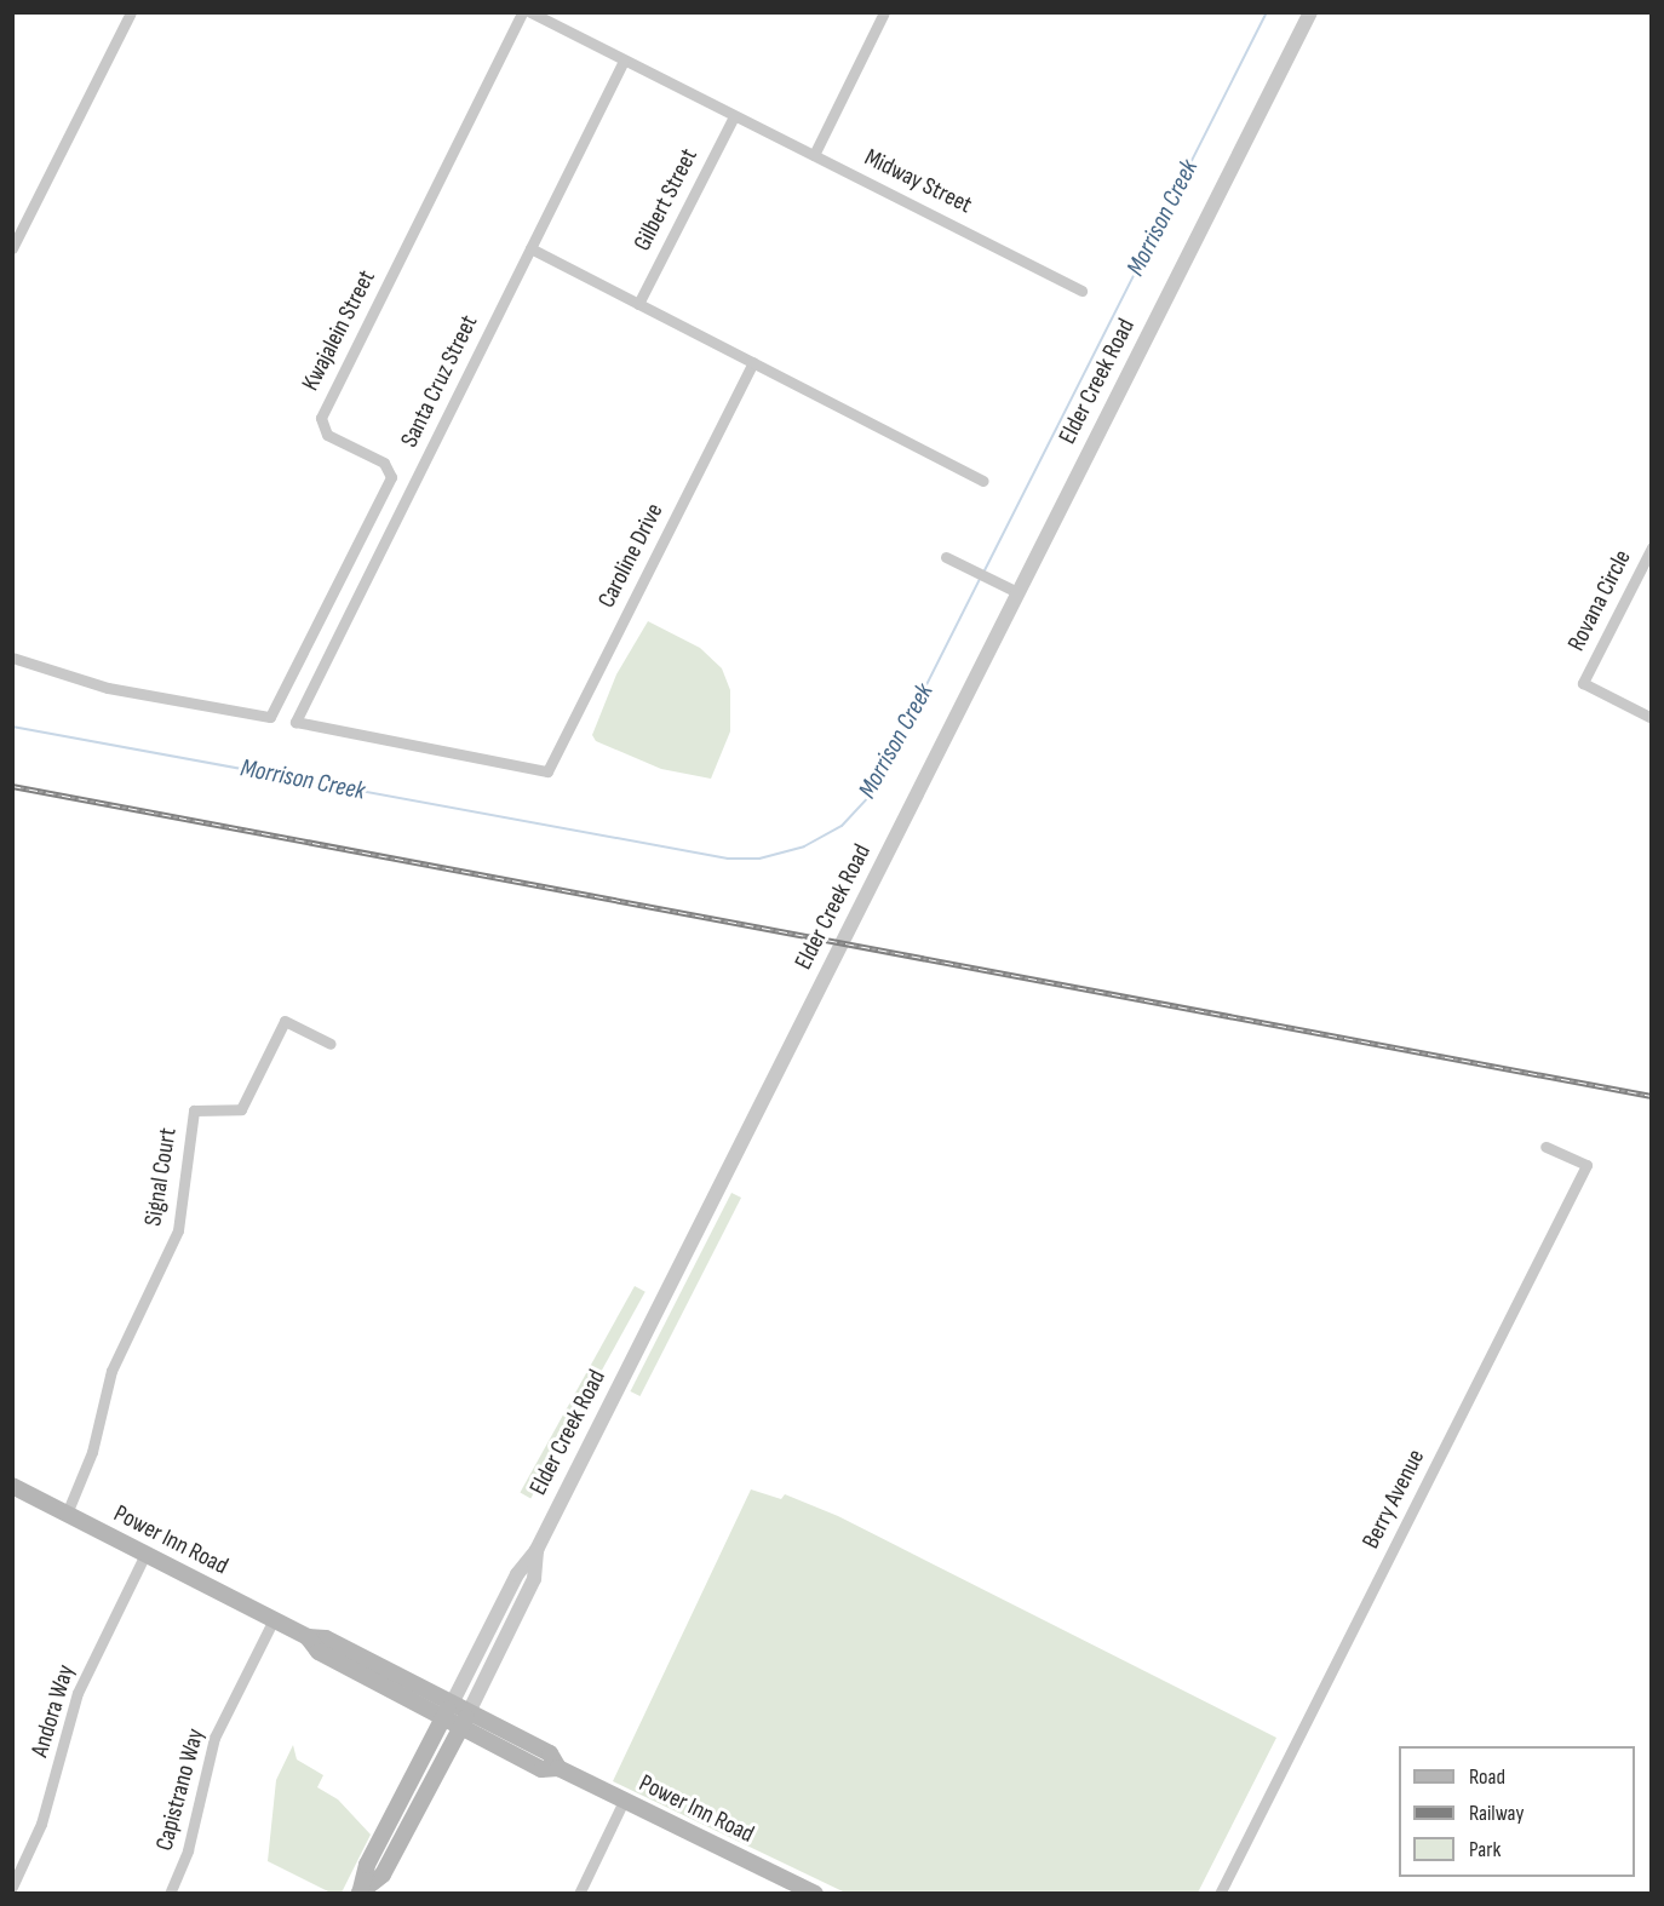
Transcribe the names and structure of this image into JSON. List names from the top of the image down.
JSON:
{
  "streets": {
    "main road": ["Elder Creek Road", "Power Inn Road"],
    "street": [
      "Midway Street",
      "Gilbert Street",
      "Kwajalein Street",
      "Santa Cruz Street",
      "Caroline Drive",
      "Rovana Circle",
      "Signal Court",
      "Berry Avenue",
      "Andora Way",
      "Capistrano Way"
    ]
  },
  "crossings": [
    ["Midway Street", "Gilbert Street"],
    ["Midway Street", "Santa Cruz Street"],
    ["Santa Cruz Street", "Caroline Drive"],
    ["Elder Creek Road", "Power Inn Road"],
    ["Signal Court", "Power Inn Road"],
    ["Power Inn Road", "Andora Way"],
    ["Power Inn Road", "Capistrano Way"]
  ],
  "water": ["Morrison Creek"],
  "legend": ["Road", "Railway", "Park"]
}
